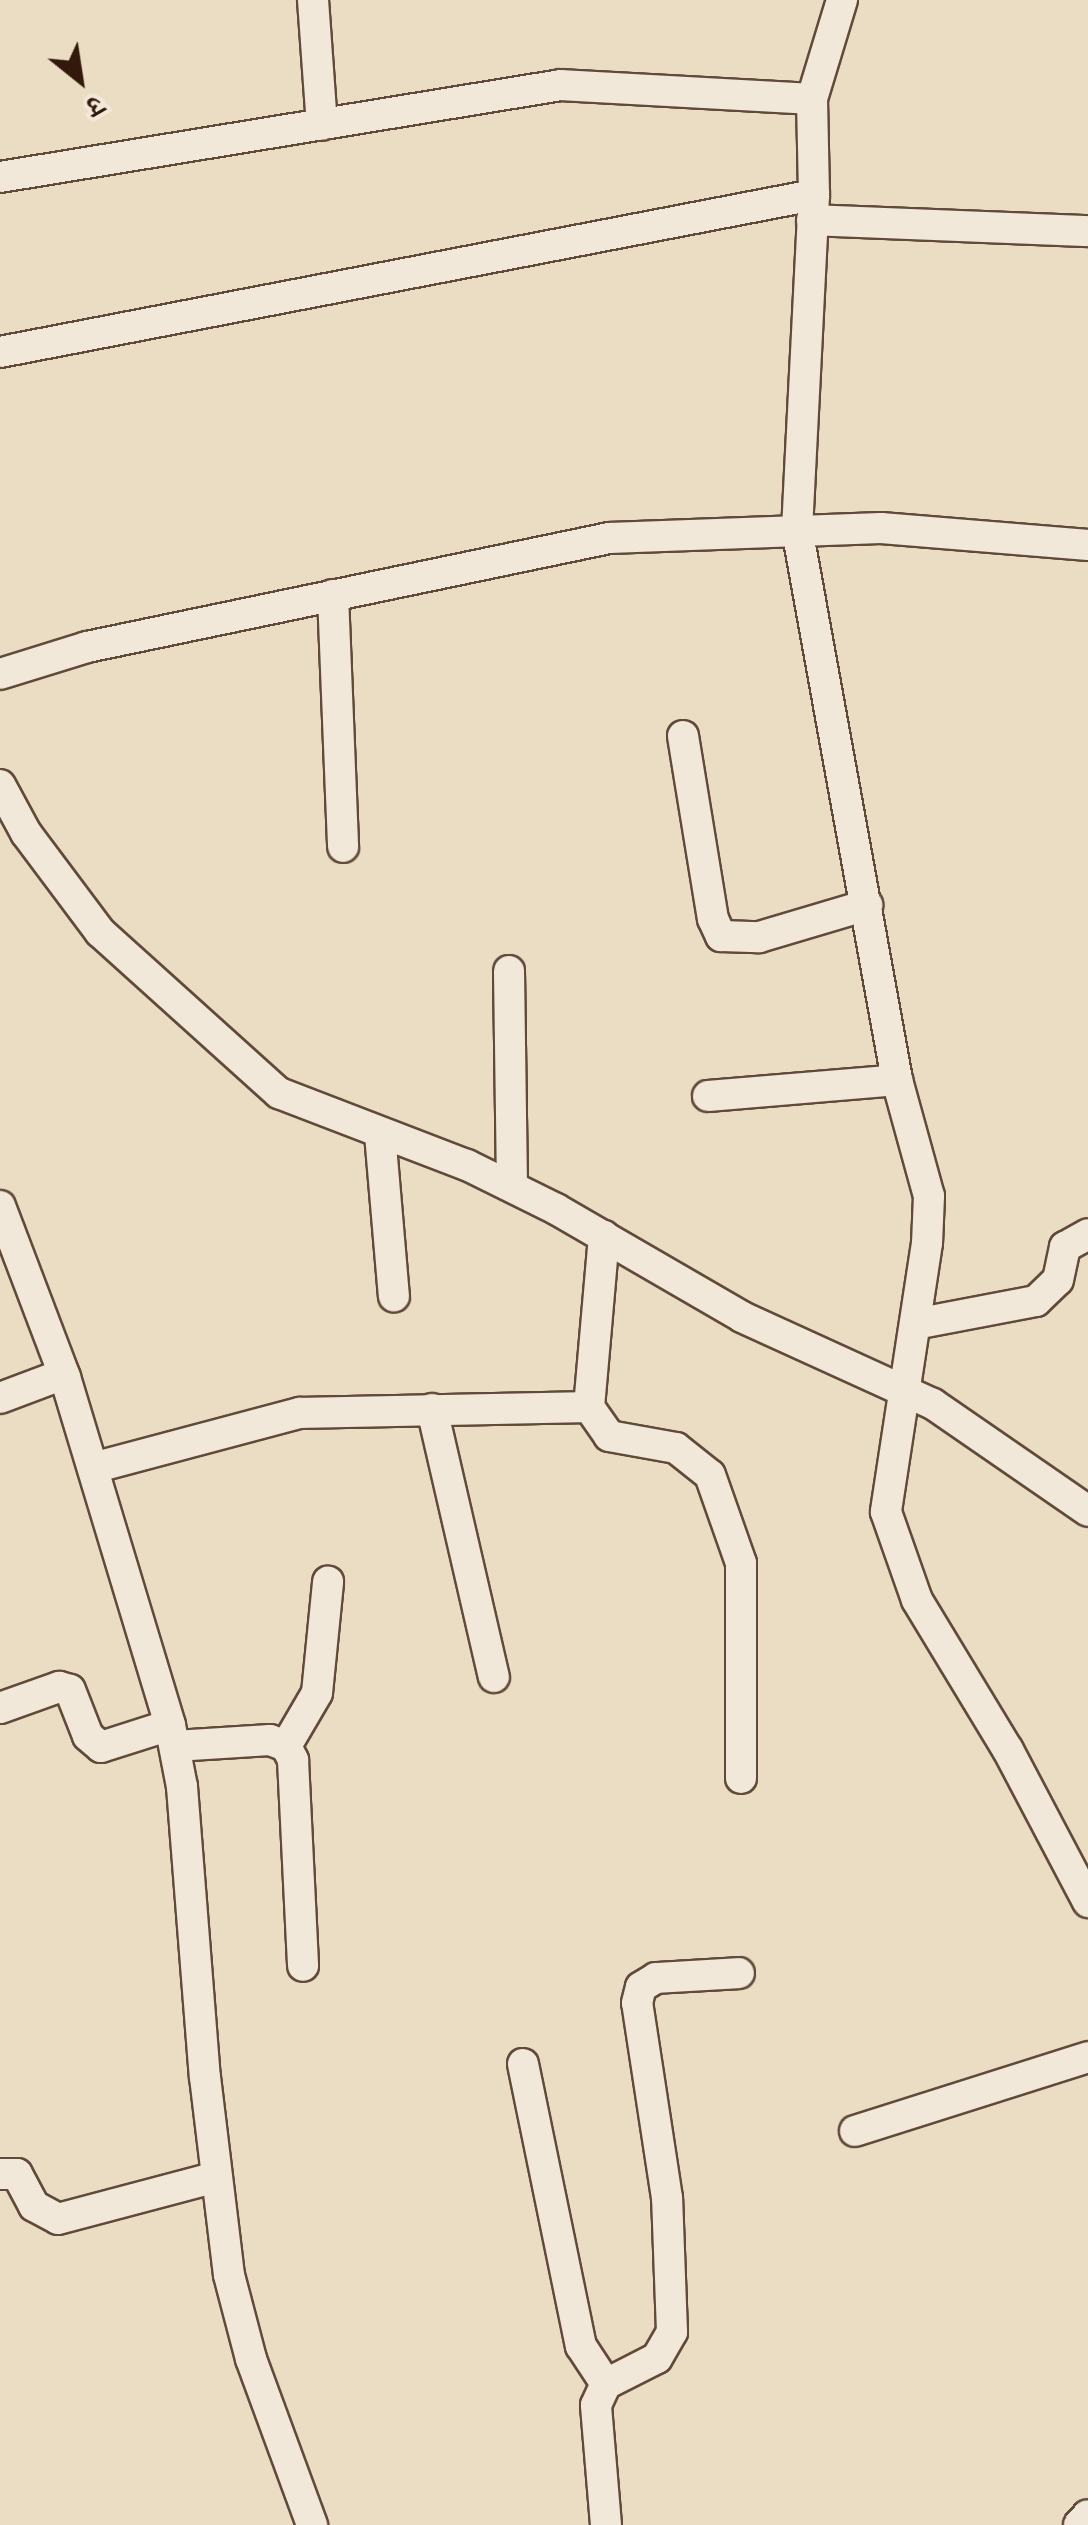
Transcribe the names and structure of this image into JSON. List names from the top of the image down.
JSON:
{
  "north": "bottom right"
}
